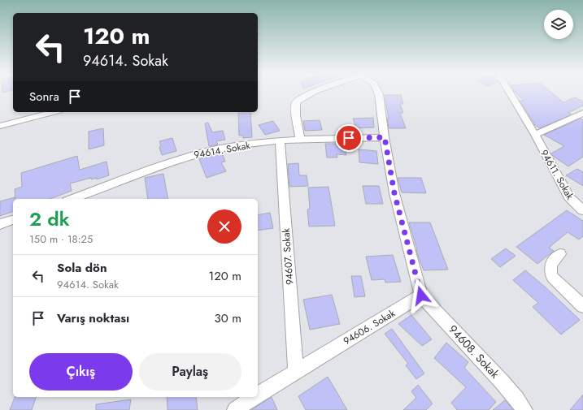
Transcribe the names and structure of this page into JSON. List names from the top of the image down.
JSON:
{
  "streets": {
    "street": [
      "94614. Sokak",
      "94611. Sokak",
      "94607. Sokak",
      "94606. Sokak",
      "94608. Sokak"
    ]
  },
  "crossings": [
    ["94614. Sokak", "94607. Sokak"],
    ["94607. Sokak", "94606. Sokak"],
    ["94606. Sokak", "94608. Sokak"]
  ],
  "page": {
    "turn": ["120 m", "94614. Sokak"],
    "then": "Sonra",
    "heading": ["2 dk", "150 m · 18:25"],
    "list": [
      {
        "name": "Sola dön",
        "note": "94614. Sokak",
        "value": "120 m"
      },
      {
        "name": "Varış noktası",
        "value": "30 m"
      }
    ],
    "buttons": ["Çıkış", "Paylaş"]
  }
}
